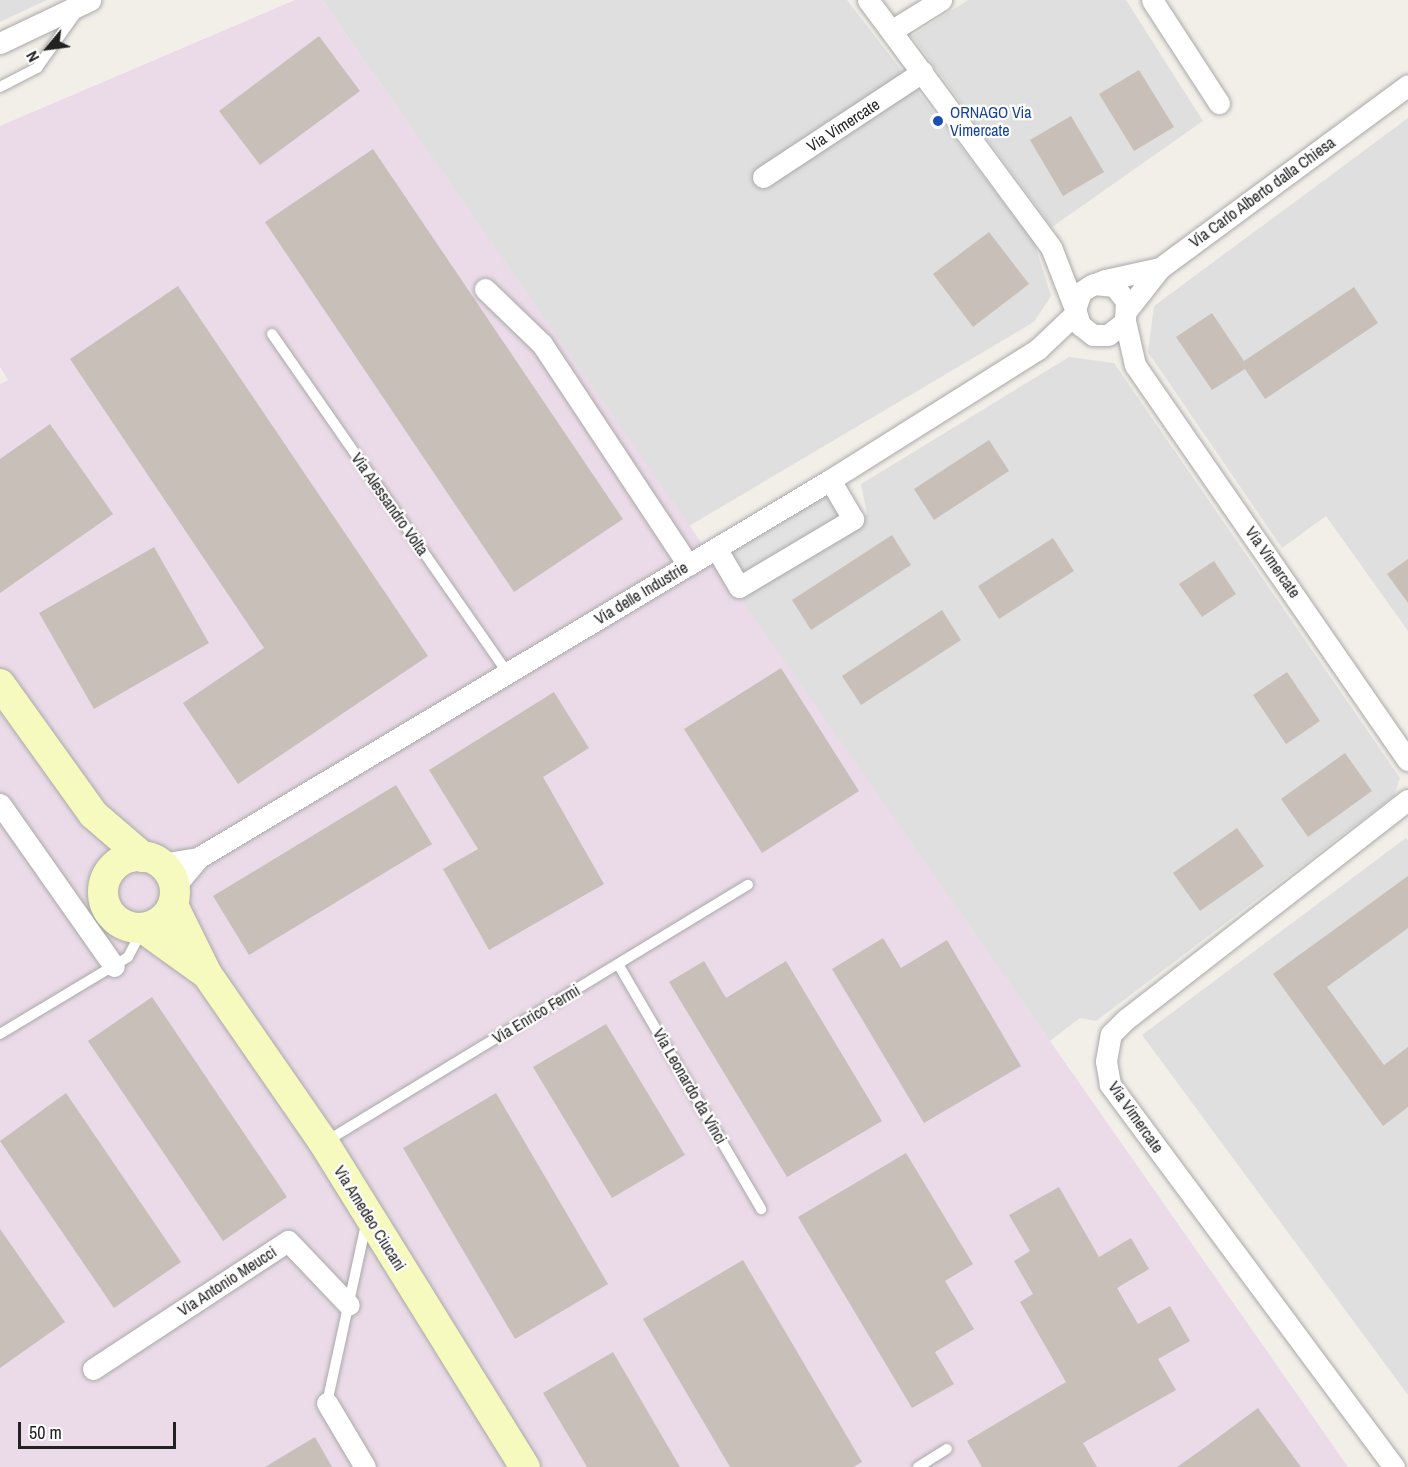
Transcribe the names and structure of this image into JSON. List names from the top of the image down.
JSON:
{
  "streets": {
    "main road": ["Via Amedeo Ciucani"],
    "street": [
      "Via Vimercate",
      "Via Carlo Alberto dalla Chiesa",
      "Via delle Industrie",
      "Via Antonio Meucci"
    ],
    "lane": ["Via Alessandro Volta", "Via Enrico Fermi", "Via Leonardo da Vinci"]
  },
  "crossings": [
    ["Via Vimercate", "Via Carlo Alberto dalla Chiesa"],
    ["Via Vimercate", "Via delle Industrie"],
    ["Via Carlo Alberto dalla Chiesa", "Via delle Industrie"],
    ["Via Alessandro Volta", "Via delle Industrie"],
    ["Via delle Industrie", "Via Amedeo Ciucani"],
    ["Via Enrico Fermi", "Via Leonardo da Vinci"],
    ["Via Enrico Fermi", "Via Amedeo Ciucani"]
  ],
  "places": ["ORNAGO Via Vimercate"],
  "scale_bar": "50 m",
  "north": "bottom left"
}
